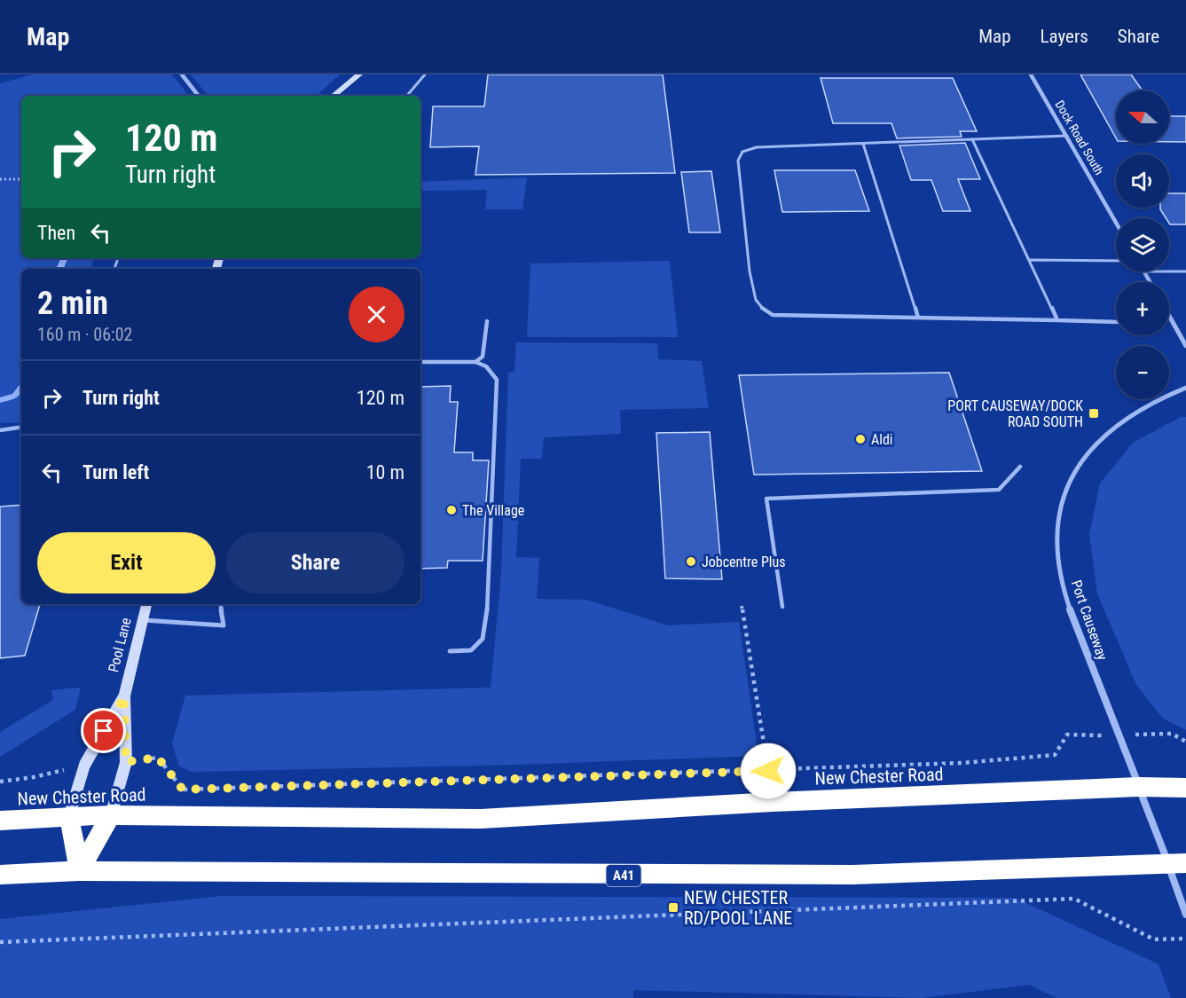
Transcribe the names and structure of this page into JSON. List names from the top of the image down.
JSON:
{
  "streets": {
    "highway": ["New Chester Road", "A41"],
    "street": ["Dock Road South", "Port Causeway", "Pool Lane"]
  },
  "crossings": [
    ["Port Causeway", "New Chester Road"],
    ["Port Causeway", "A41"],
    ["Pool Lane", "New Chester Road"]
  ],
  "places": {
    "transit": ["PORT CAUSEWAY/DOCK ROAD SOUTH", "NEW CHESTER RD/POOL LANE"],
    "other": ["Aldi", "The Village", "Jobcentre Plus"]
  },
  "north": "left",
  "page": {
    "header": "Map",
    "nav": ["Map", "Layers", "Share"],
    "map_buttons": ["+", "−"],
    "turn": ["120 m", "Turn right"],
    "then": "Then",
    "heading": ["2 min", "160 m · 06:02"],
    "list": [
      {
        "name": "Turn right",
        "value": "120 m"
      },
      {
        "name": "Turn left",
        "value": "10 m"
      }
    ],
    "buttons": ["Exit", "Share"]
  }
}
